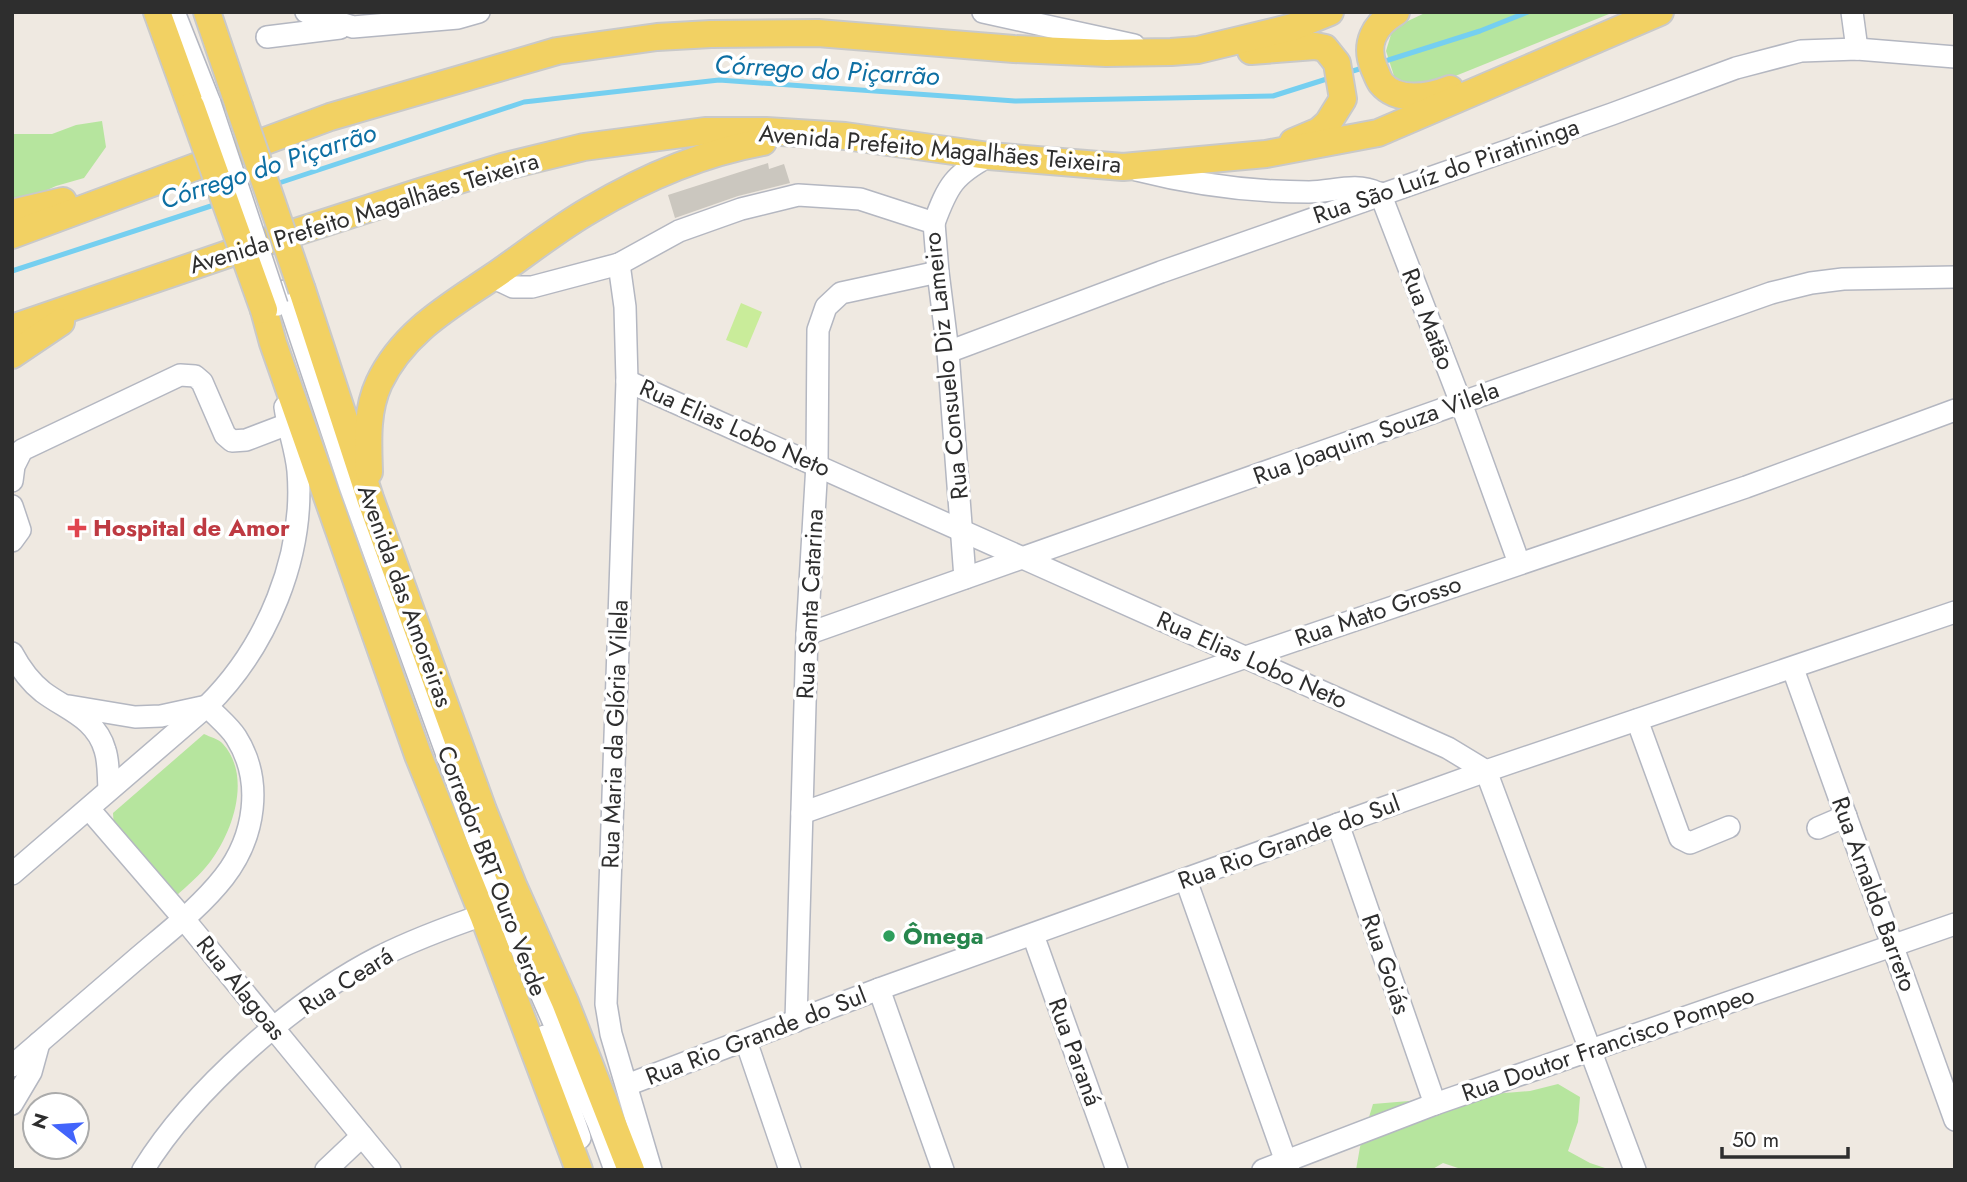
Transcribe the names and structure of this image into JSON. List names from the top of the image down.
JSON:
{
  "streets": {
    "main road": ["Avenida Prefeito Magalhães Teixeira", "Avenida das Amoreiras"],
    "street": [
      "Rua São Luíz do Piratininga",
      "Rua Matão",
      "Rua Consuelo Diz Lameiro",
      "Rua Elias Lobo Neto",
      "Rua Joaquim Souza Vilela",
      "Rua Santa Catarina",
      "Rua Mato Grosso",
      "Rua Maria da Glória Vilela",
      "Rua Rio Grande do Sul",
      "Corredor BRT Ouro Verde",
      "Rua Arnaldo Barreto",
      "Rua Goiás",
      "Rua Ceará",
      "Rua Alagoas",
      "Rua Doutor Francisco Pompeo",
      "Rua Paraná"
    ]
  },
  "crossings": [
    ["Rua São Luíz do Piratininga", "Rua Matão"],
    ["Rua São Luíz do Piratininga", "Rua Consuelo Diz Lameiro"],
    ["Rua Matão", "Rua Joaquim Souza Vilela"],
    ["Rua Matão", "Rua Mato Grosso"],
    ["Rua Consuelo Diz Lameiro", "Rua Elias Lobo Neto"],
    ["Rua Consuelo Diz Lameiro", "Rua Joaquim Souza Vilela"],
    ["Rua Consuelo Diz Lameiro", "Rua Santa Catarina"],
    ["Rua Elias Lobo Neto", "Rua Joaquim Souza Vilela"],
    ["Rua Elias Lobo Neto", "Rua Santa Catarina"],
    ["Rua Elias Lobo Neto", "Rua Mato Grosso"],
    ["Rua Elias Lobo Neto", "Rua Maria da Glória Vilela"],
    ["Rua Elias Lobo Neto", "Rua Rio Grande do Sul"],
    ["Rua Joaquim Souza Vilela", "Rua Santa Catarina"],
    ["Avenida das Amoreiras", "Corredor BRT Ouro Verde"],
    ["Avenida das Amoreiras", "Rua Ceará"],
    ["Rua Santa Catarina", "Rua Mato Grosso"],
    ["Rua Santa Catarina", "Rua Rio Grande do Sul"],
    ["Rua Maria da Glória Vilela", "Rua Rio Grande do Sul"],
    ["Rua Rio Grande do Sul", "Rua Arnaldo Barreto"],
    ["Rua Rio Grande do Sul", "Rua Goiás"],
    ["Rua Rio Grande do Sul", "Rua Paraná"],
    ["Rua Arnaldo Barreto", "Rua Doutor Francisco Pompeo"],
    ["Rua Goiás", "Rua Doutor Francisco Pompeo"],
    ["Rua Ceará", "Rua Alagoas"]
  ],
  "water": ["Córrego do Piçarrão"],
  "places": {
    "health": ["Hospital de Amor"],
    "other": ["Ômega"]
  },
  "scale_bar": "50 m",
  "north": "left"
}
